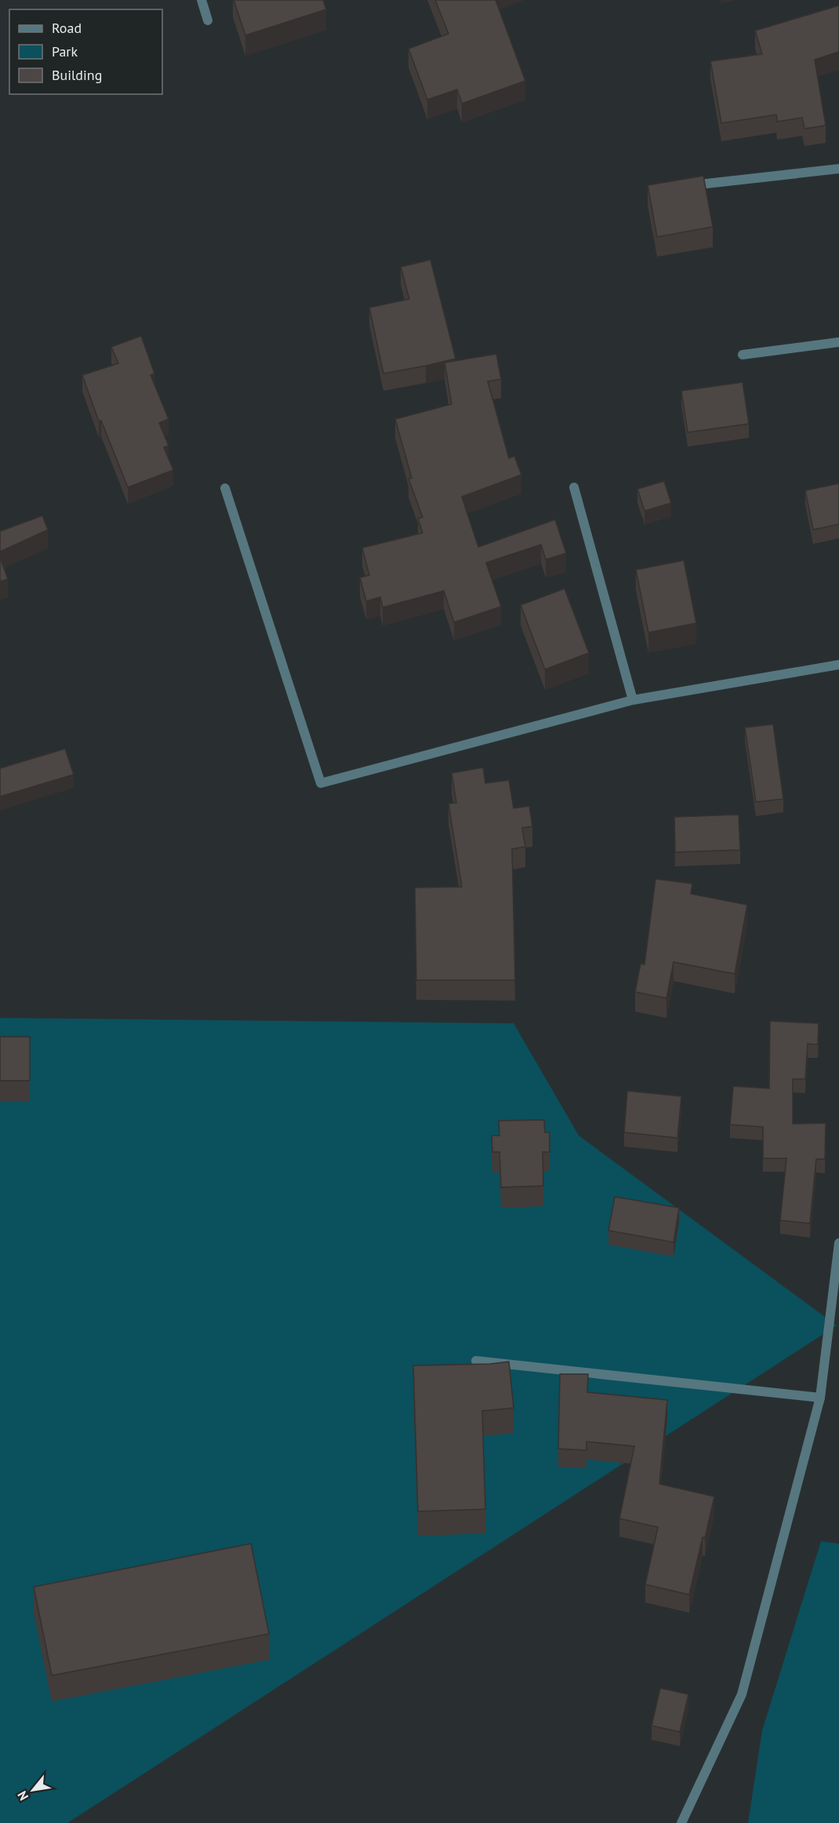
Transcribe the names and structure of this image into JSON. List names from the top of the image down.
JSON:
{
  "legend": ["Road", "Park", "Building"],
  "north": "bottom left"
}
